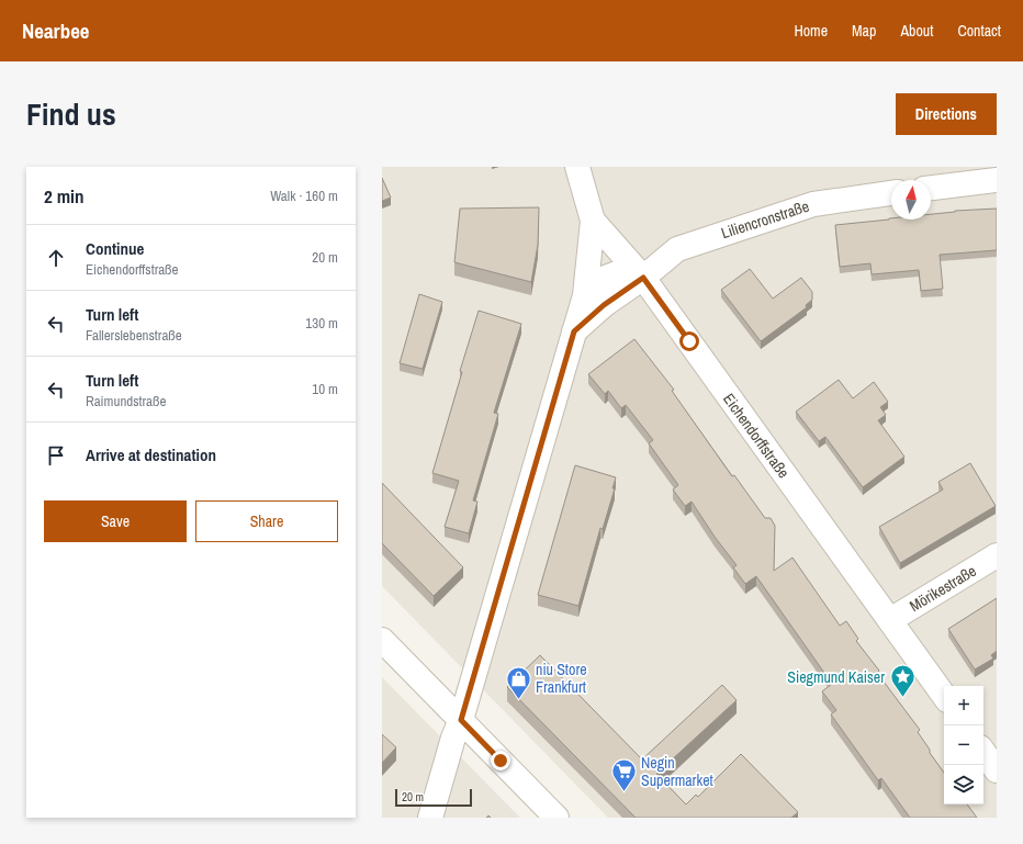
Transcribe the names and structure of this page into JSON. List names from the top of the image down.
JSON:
{
  "streets": {
    "street": ["Liliencronstraße", "Eichendorffstraße", "Mörikestraße"]
  },
  "crossings": [
    ["Liliencronstraße", "Eichendorffstraße"],
    ["Eichendorffstraße", "Mörikestraße"]
  ],
  "places": {
    "place": ["Siegmund Kaiser"],
    "shop": ["niu Store Frankfurt"],
    "supermarket": ["Negin Supermarket"]
  },
  "scale_bar": "20 m",
  "north": "top",
  "page": {
    "header": "Nearbee",
    "nav": [
      "Home",
      "Map",
      "About",
      "Contact"
    ],
    "title": "Find us",
    "buttons": [
      "Directions",
      ["Save", "Share"]
    ],
    "heading": ["2 min", "Walk · 160 m"],
    "list": [
      ["Continue", "Eichendorffstraße", "20 m"],
      ["Turn left", "Fallerslebenstraße", "130 m"],
      ["Turn left", "Raimundstraße", "10 m"],
      "Arrive at destination"
    ],
    "map_buttons": ["+", "−"],
    "scale": "20 m"
  }
}
